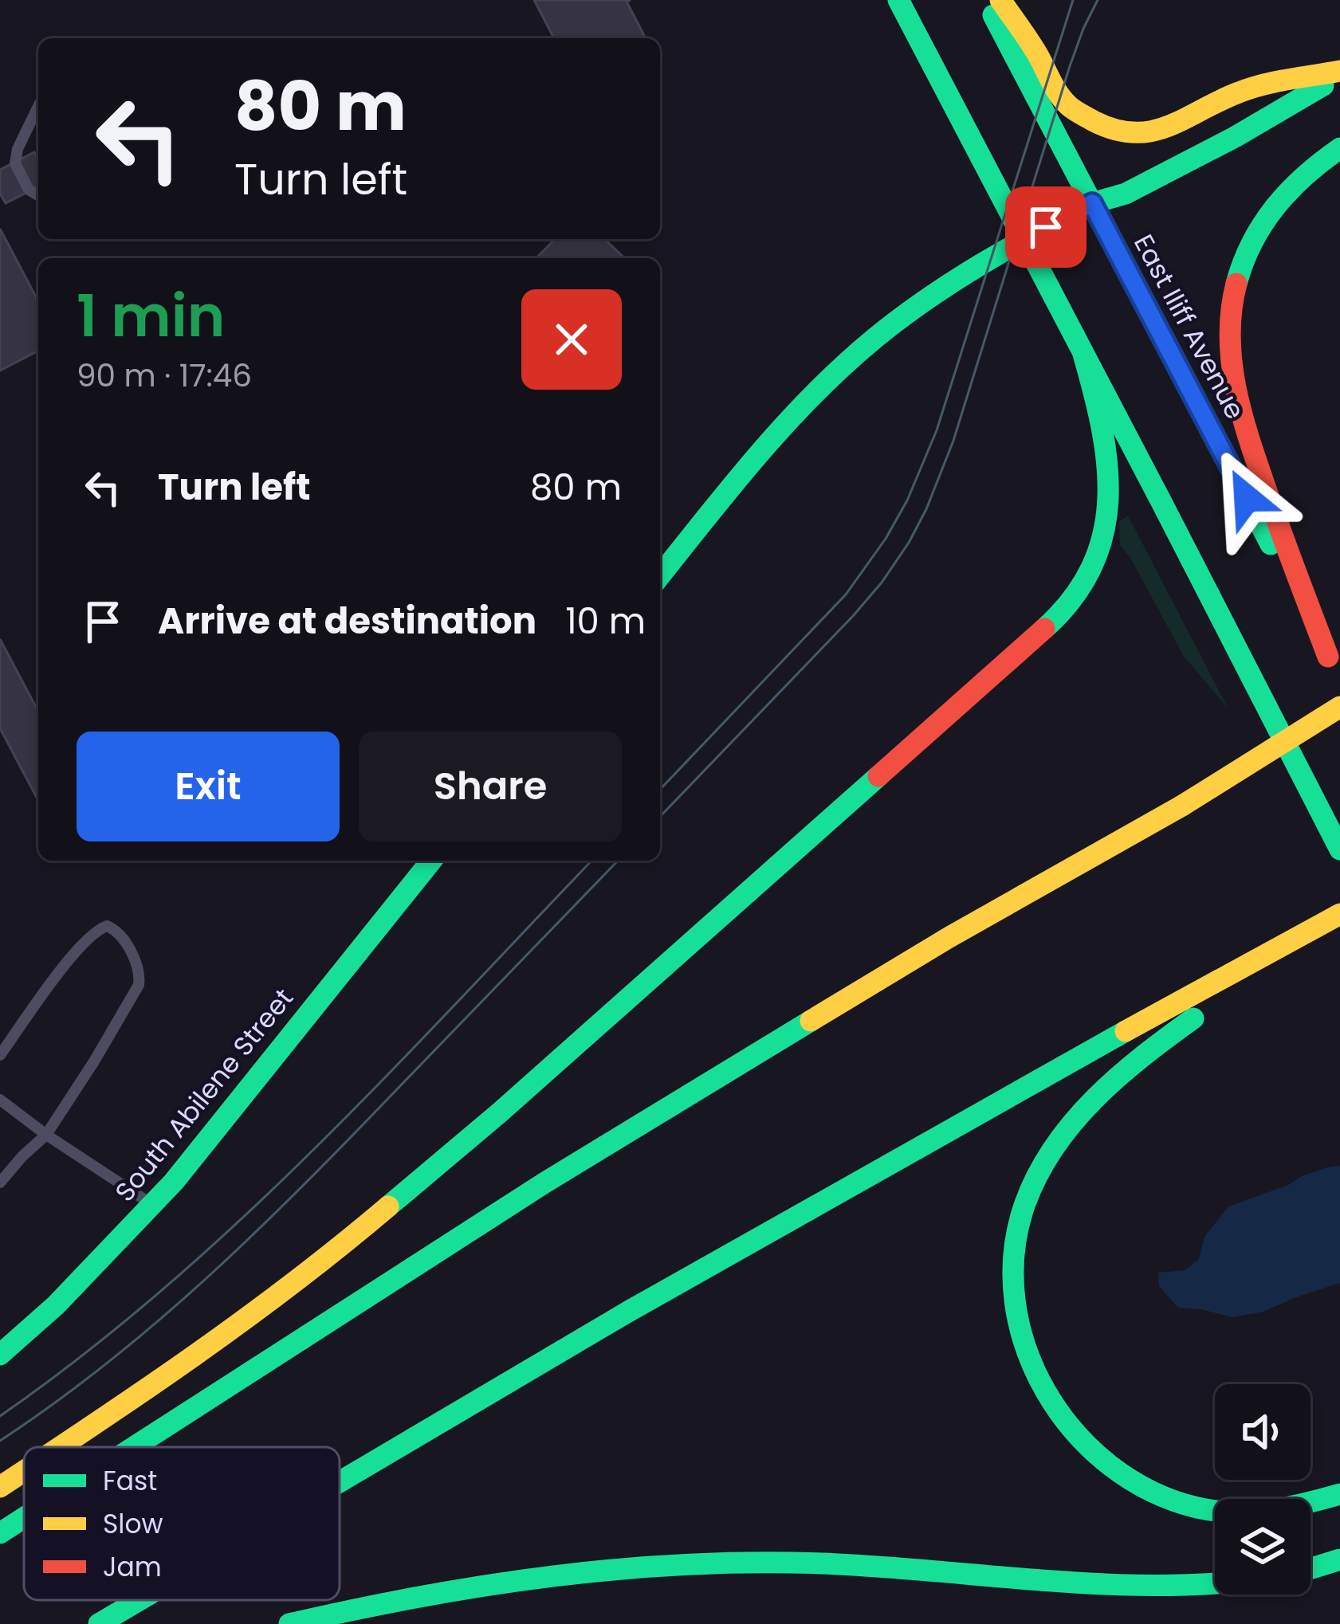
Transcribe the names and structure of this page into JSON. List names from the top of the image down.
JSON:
{
  "streets": {
    "main road": ["East Iliff Avenue", "South Abilene Street"]
  },
  "legend": ["Fast", "Slow", "Jam"],
  "page": {
    "turn": ["80 m", "Turn left"],
    "heading": ["1 min", "90 m · 17:46"],
    "list": [
      {
        "name": "Turn left",
        "value": "80 m"
      },
      {
        "name": "Arrive at destination",
        "value": "10 m"
      }
    ],
    "buttons": ["Exit", "Share"]
  }
}
